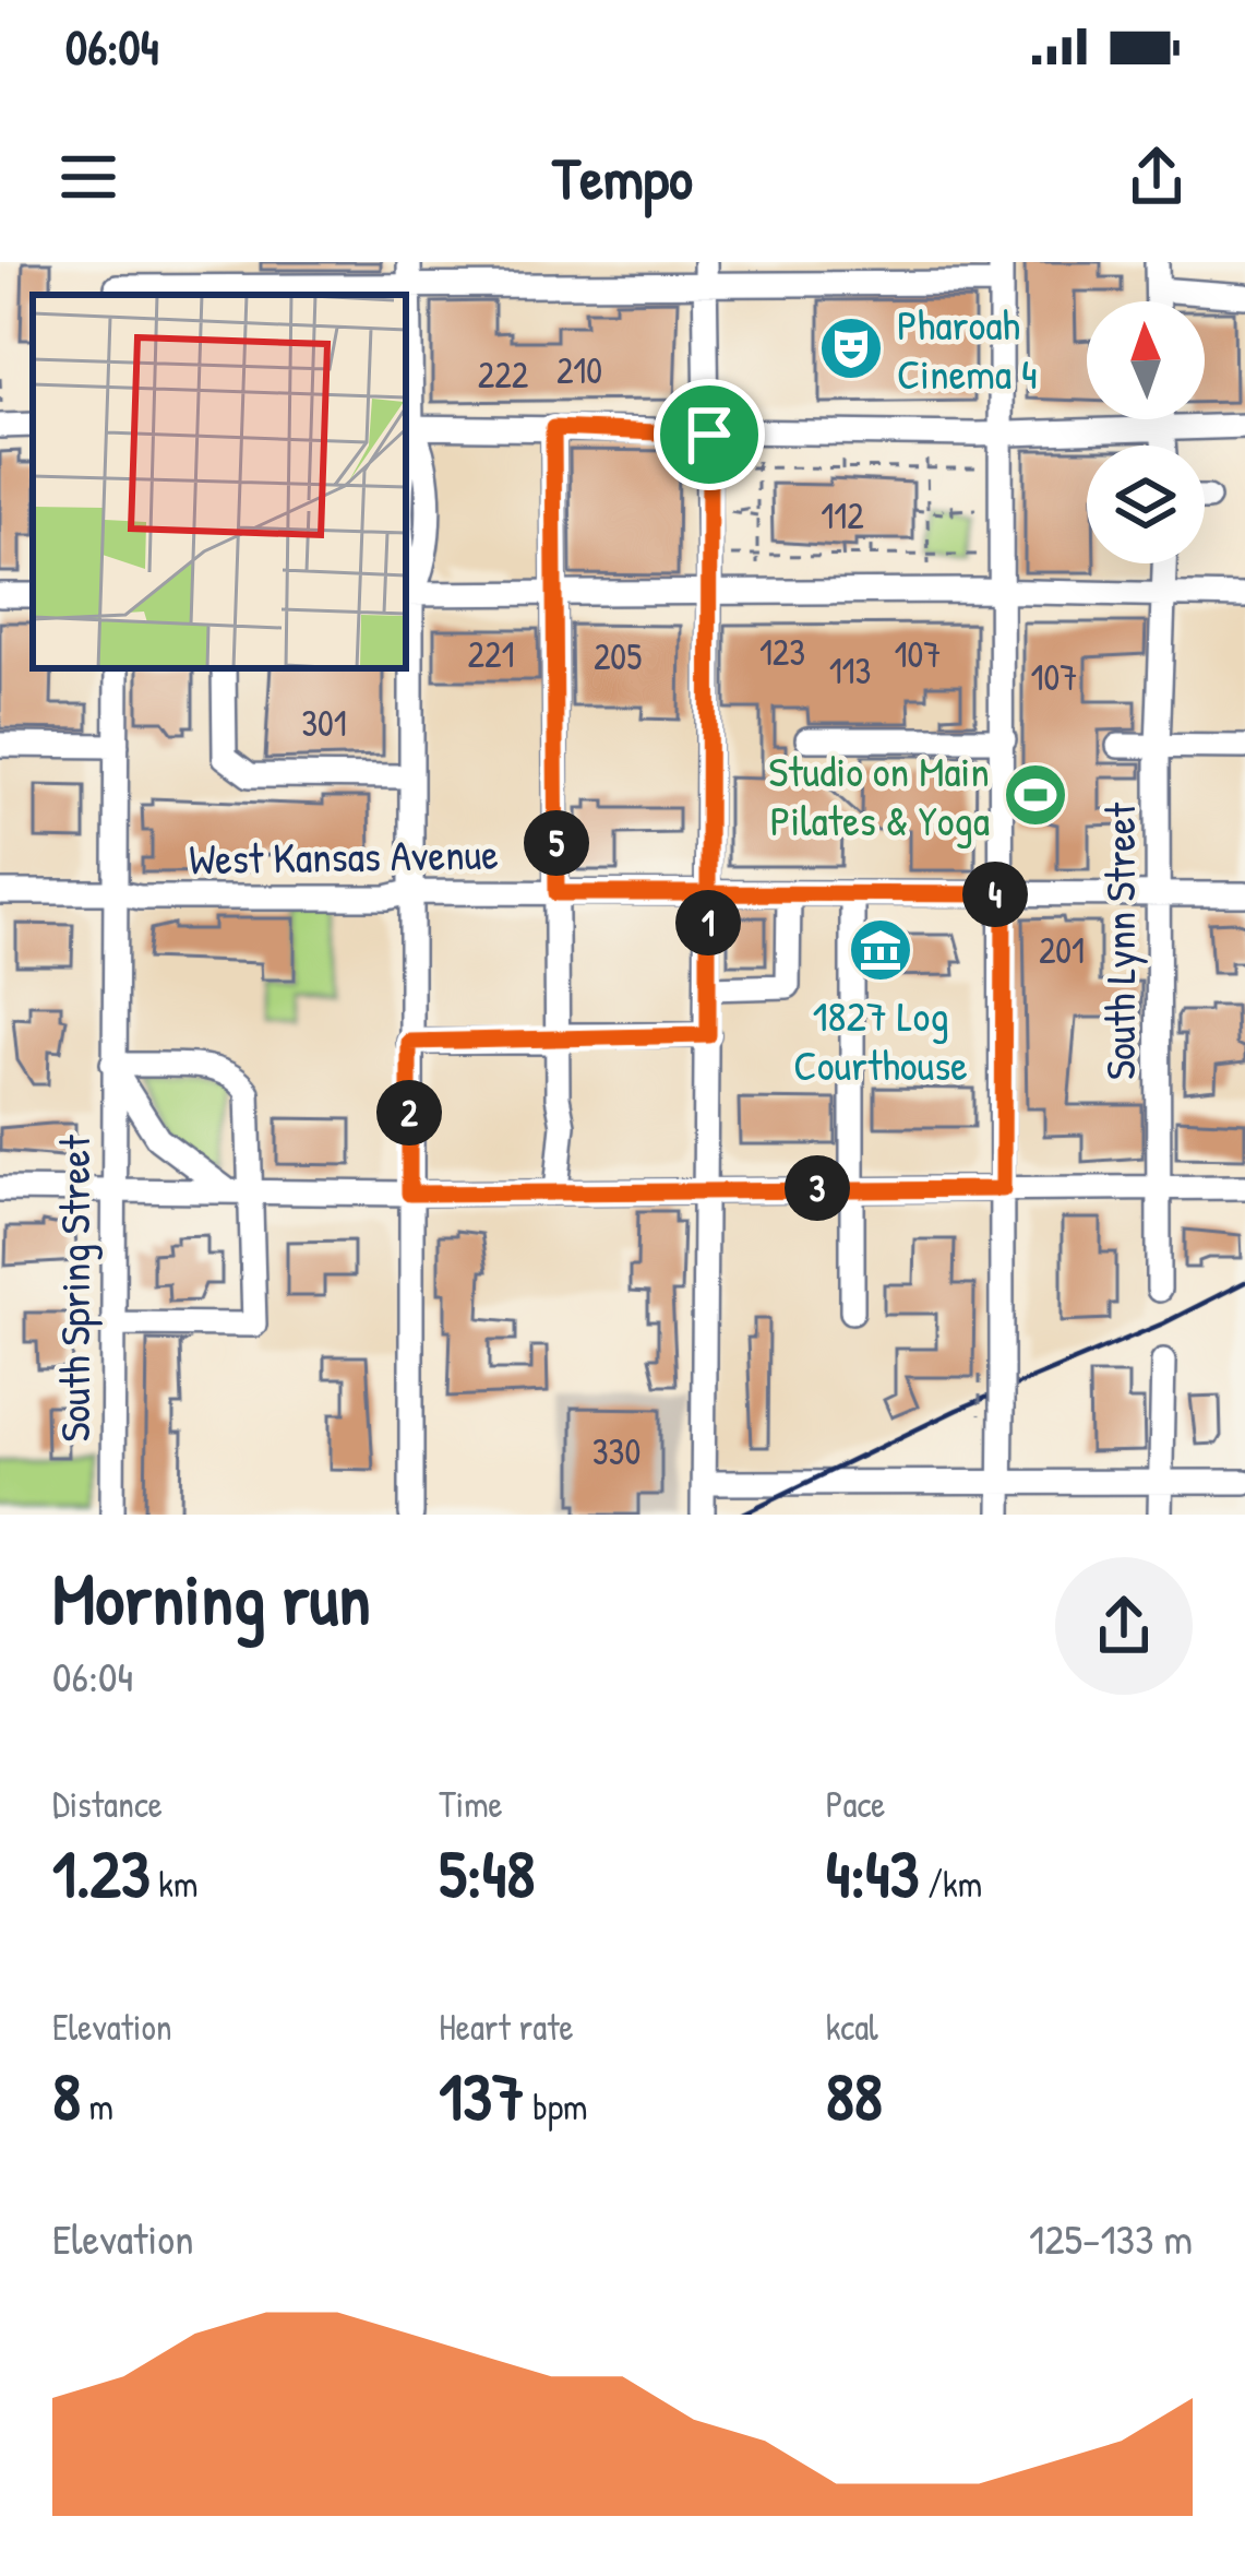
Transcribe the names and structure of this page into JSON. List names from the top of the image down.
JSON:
{
  "streets": {
    "street": ["West Kansas Avenue", "South Lynn Street", "South Spring Street"]
  },
  "crossings": [
    ["West Kansas Avenue", "South Lynn Street"],
    ["West Kansas Avenue", "South Spring Street"]
  ],
  "places": {
    "theatre": ["Pharoah Cinema 4"],
    "sports": ["Studio on Main Pilates & Yoga"],
    "museum": ["1827 Log Courthouse"]
  },
  "house_numbers": [
    "210",
    "222",
    "112",
    "123",
    "221",
    "107",
    "205",
    "113",
    "107",
    "301",
    "201",
    "330"
  ],
  "north": "top",
  "page": {
    "status": "06:04",
    "header": "Tempo",
    "pins": [
      "5",
      "4",
      "1",
      "2",
      "3"
    ],
    "heading": ["Morning run", "06:04"],
    "stats": [
      ["Distance", "1.23 km"],
      ["Time", "5:48"],
      ["Pace", "4:43 /km"],
      ["Elevation", "8 m"],
      ["Heart rate", "137 bpm"],
      ["kcal", "88"]
    ],
    "chart": ["Elevation", "125–133 m"]
  }
}
